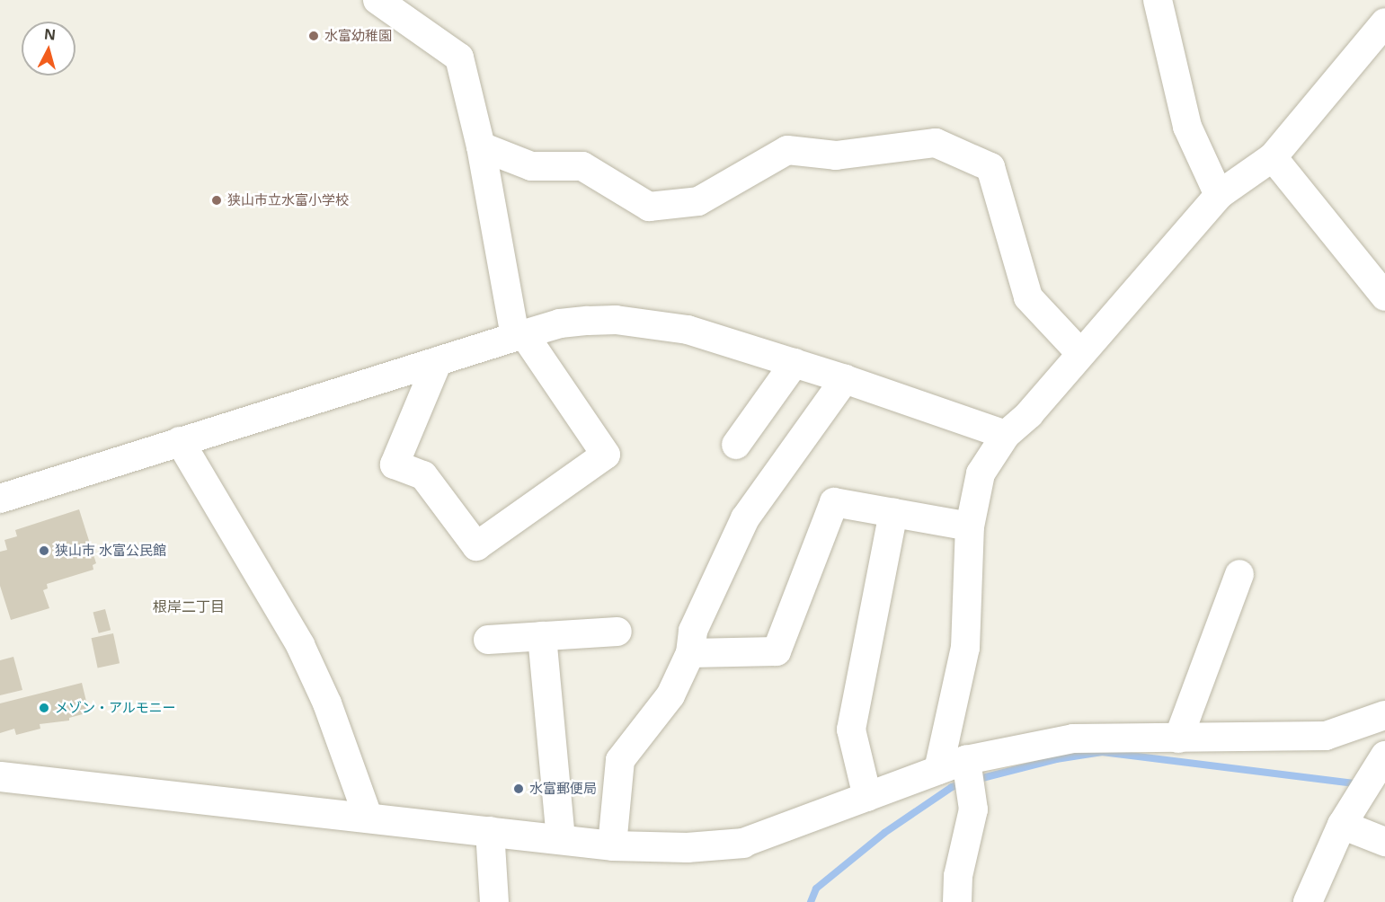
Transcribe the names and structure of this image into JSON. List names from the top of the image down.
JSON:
{
  "districts": ["根岸二丁目"],
  "places": [
    "水富幼稚園",
    "狭山市立水富小学校",
    "狭山市 水富公民館",
    "メゾン・アルモニー",
    "水富郵便局"
  ],
  "north": "top"
}
